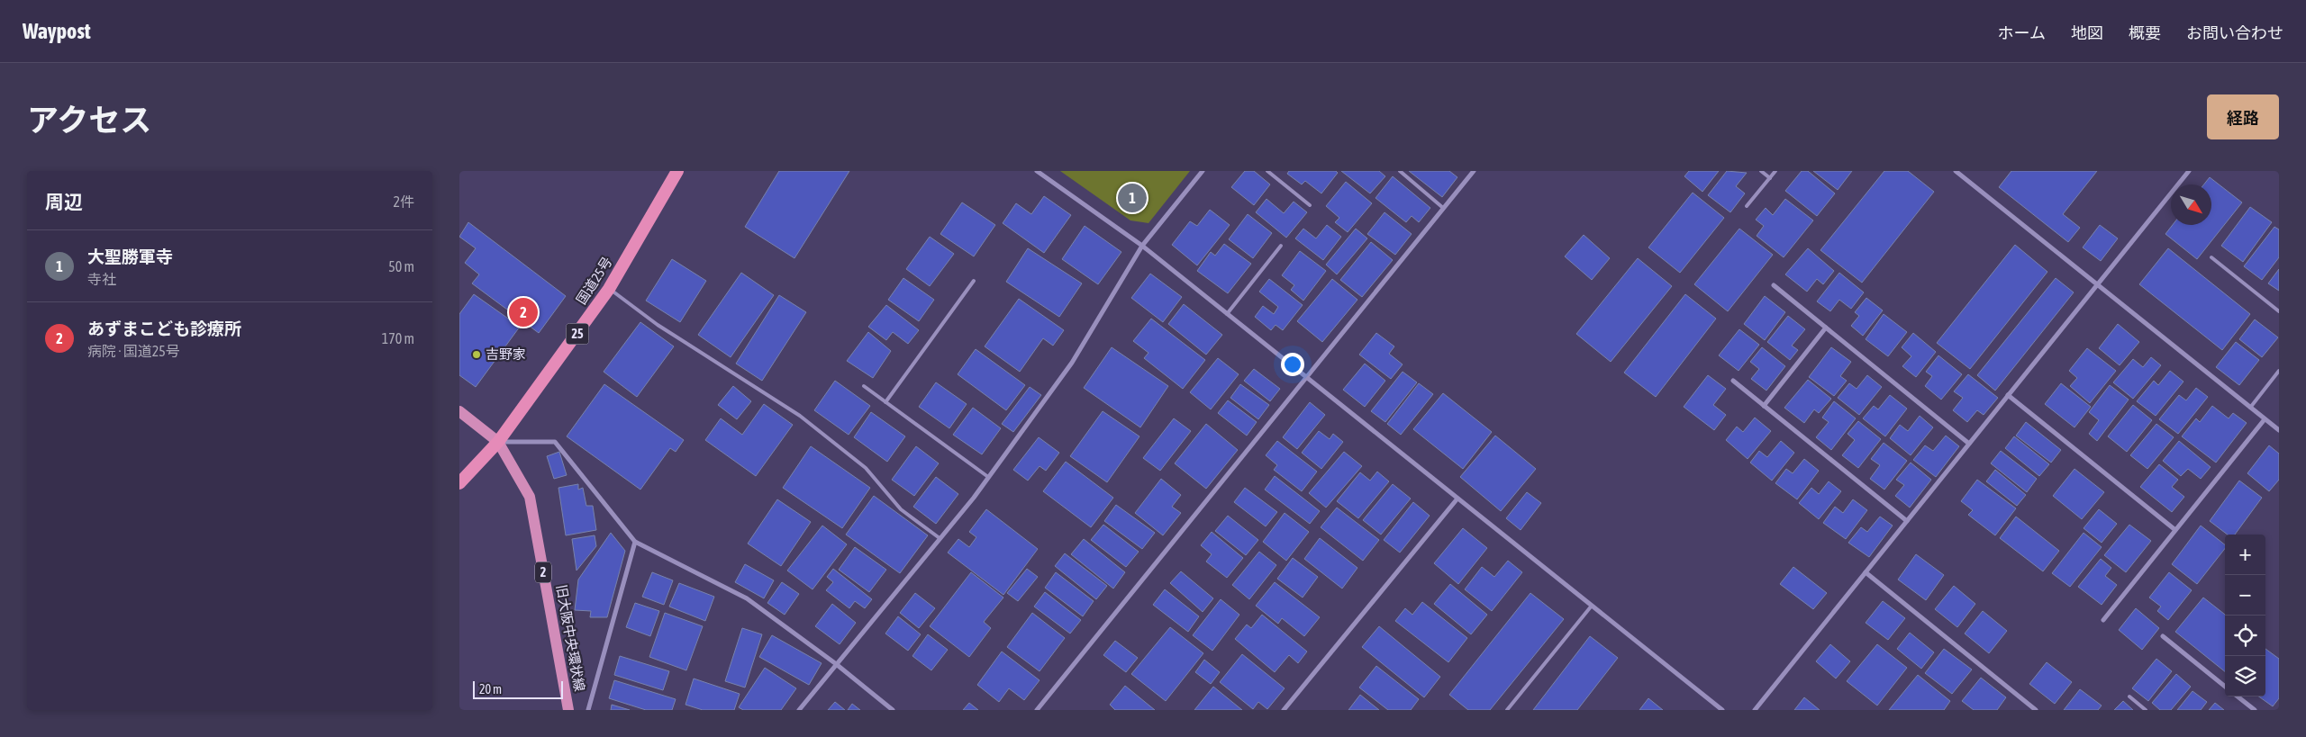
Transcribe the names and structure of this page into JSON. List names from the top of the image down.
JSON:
{
  "streets": {
    "highway": ["国道25号", "25"],
    "main road": ["2", "旧大阪中央環状線"]
  },
  "crossings": [
    ["国道25号", "旧大阪中央環状線"]
  ],
  "places": ["吉野家"],
  "scale_bar": "20 m",
  "north": "bottom right",
  "page": {
    "header": "Waypost",
    "nav": [
      "ホーム",
      "地図",
      "概要",
      "お問い合わせ"
    ],
    "title": "アクセス",
    "buttons": "経路",
    "heading": ["周辺", "2件"],
    "pins": ["1", "2"],
    "list": [
      {
        "mark": "1",
        "name": "大聖勝軍寺",
        "note": "寺社",
        "value": "50 m"
      },
      {
        "mark": "2",
        "name": "あずまこども診療所",
        "note": "病院 · 国道25号",
        "value": "170 m"
      }
    ],
    "map_buttons": ["+", "−"],
    "scale": "20 m"
  }
}
